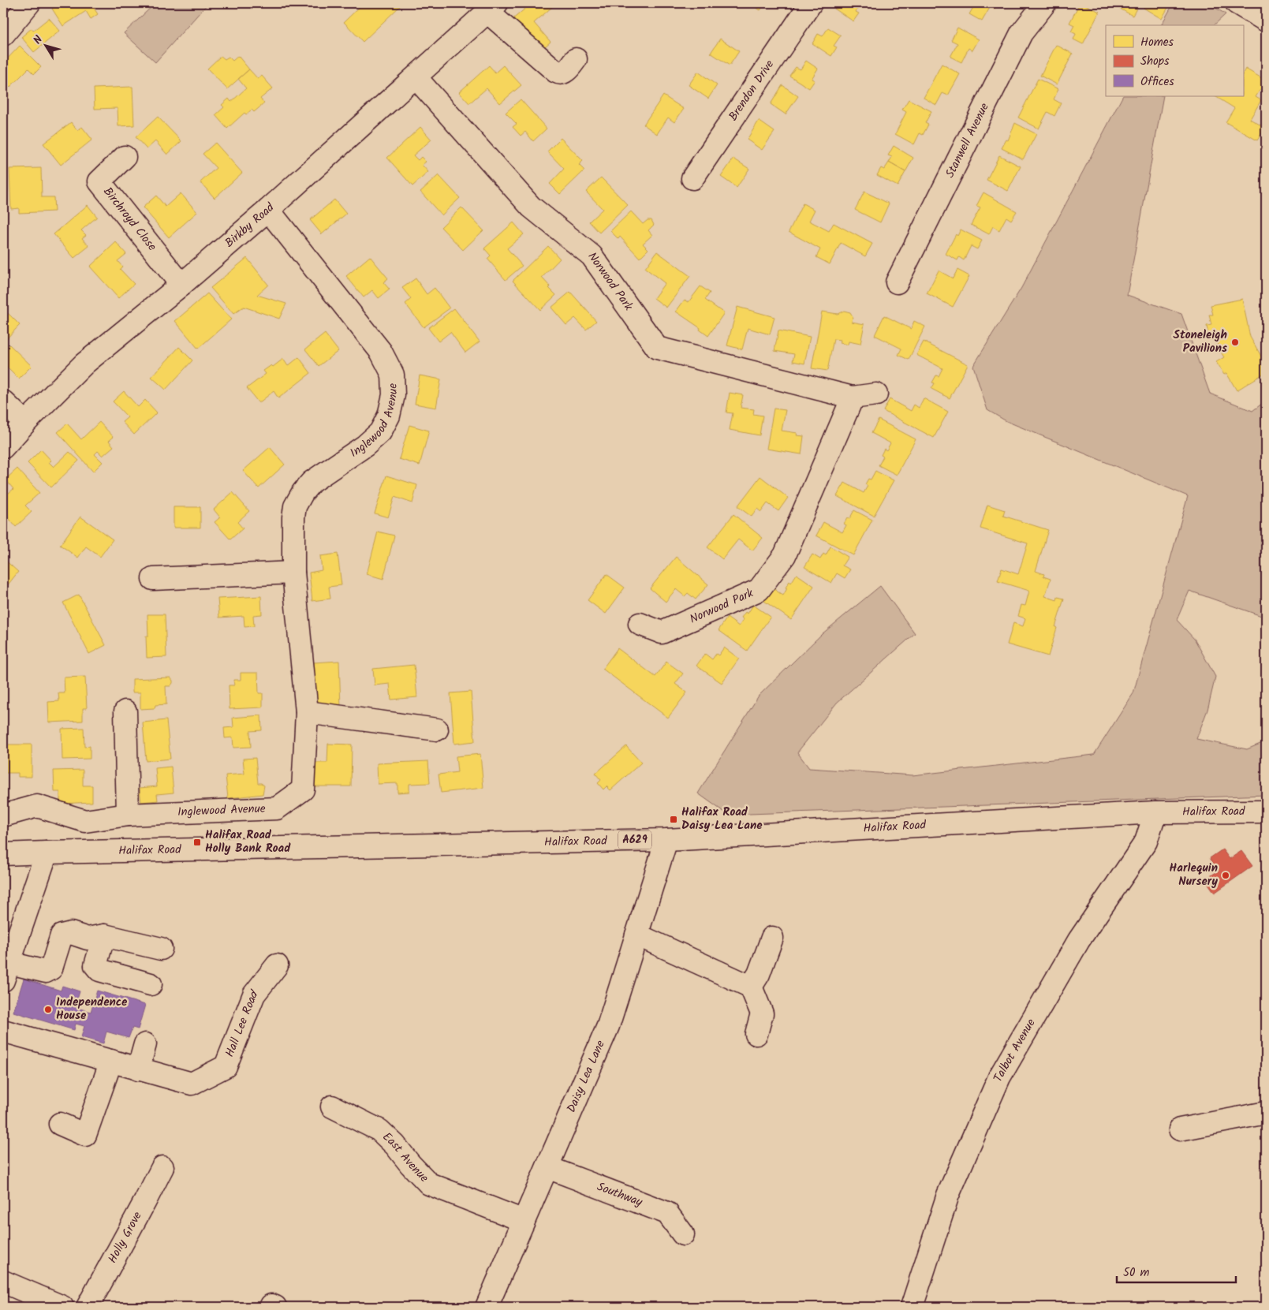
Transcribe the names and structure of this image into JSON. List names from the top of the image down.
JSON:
{
  "streets": {
    "main road": [
      "Brendon Drive",
      "Stanwell Avenue",
      "Birchroyd Close",
      "Birkby Road",
      "Norwood Park",
      "Inglewood Avenue",
      "Halifax Road",
      "A629",
      "Hall Lee Road",
      "Talbot Avenue",
      "Daisy Lea Lane",
      "East Avenue",
      "Southway",
      "Holly Grove"
    ]
  },
  "crossings": [
    ["Birchroyd Close", "Birkby Road"],
    ["Birkby Road", "Norwood Park"],
    ["Birkby Road", "Inglewood Avenue"],
    ["Halifax Road", "Talbot Avenue"],
    ["Halifax Road", "Daisy Lea Lane"],
    ["Daisy Lea Lane", "East Avenue"],
    ["Daisy Lea Lane", "Southway"]
  ],
  "places": {
    "other": ["Stoneleigh Pavilions", "Harlequin Nursery", "Independence House"],
    "transit": ["Halifax Road Daisy Lea Lane", "Halifax Road Holly Bank Road"]
  },
  "legend": ["Homes", "Shops", "Offices"],
  "scale_bar": "50 m",
  "north": "top left"
}
